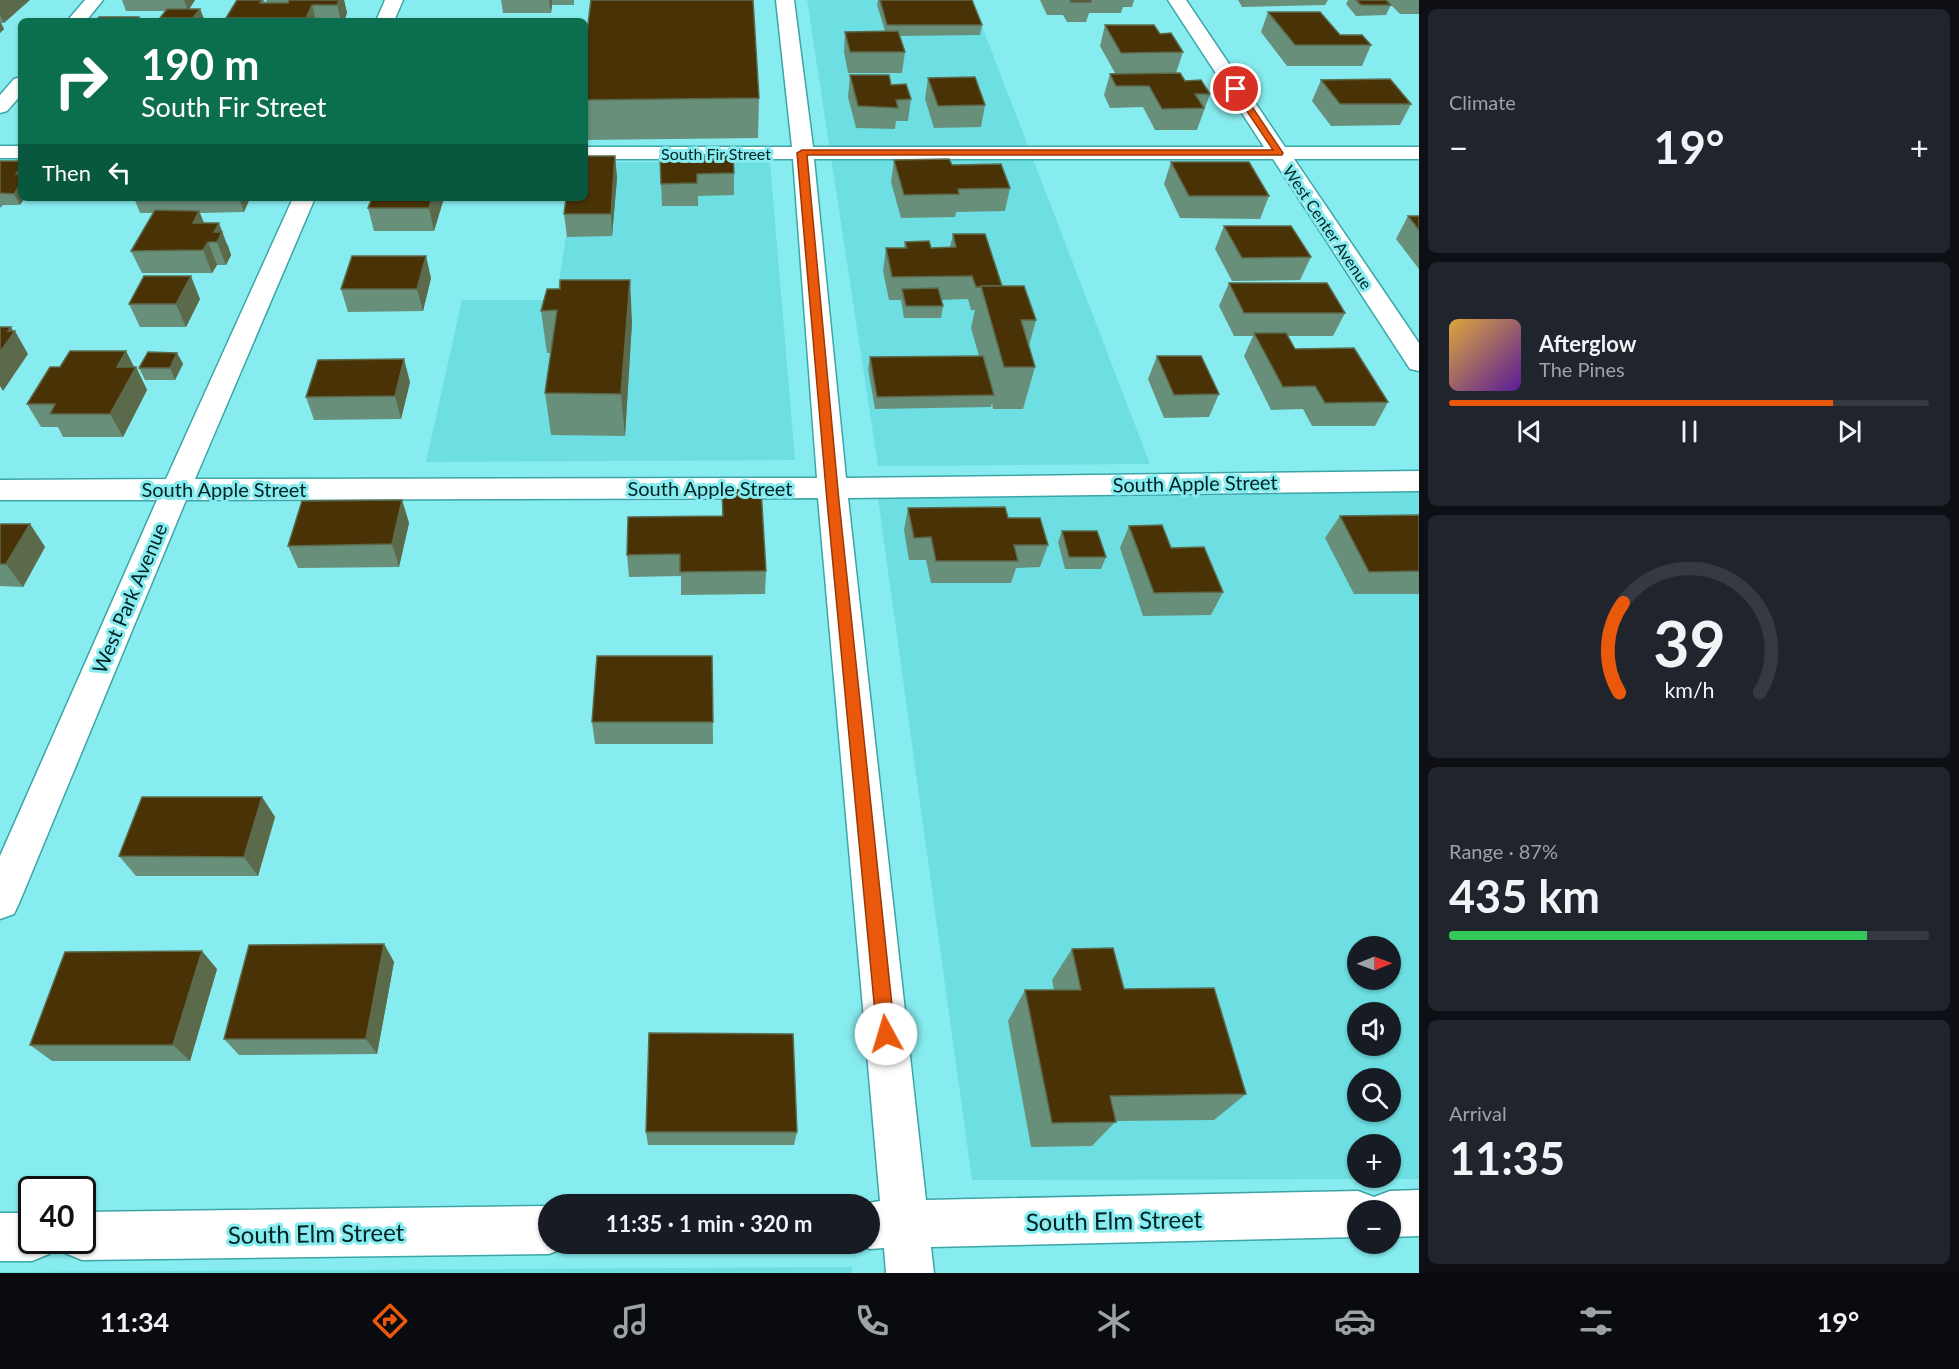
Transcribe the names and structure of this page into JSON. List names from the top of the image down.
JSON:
{
  "streets": {
    "street": [
      "South Fir Street",
      "West Center Avenue",
      "South Apple Street",
      "West Park Avenue",
      "South Elm Street"
    ]
  },
  "crossings": [
    ["South Fir Street", "West Center Avenue"],
    ["South Apple Street", "West Park Avenue"]
  ],
  "north": "right",
  "page": {
    "tile": [
      "Climate",
      ["Range · 87%", "435 km"],
      ["Arrival", "11:35"]
    ],
    "turn": ["190 m", "South Fir Street"],
    "heat": ["−", "19°", "+"],
    "then": "Then",
    "song": ["Afterglow", "The Pines"],
    "map_buttons": ["+", "−"],
    "limit": "40",
    "trip": "11:35 · 1 min · 320 m",
    "tabs": ["11:34", "19°"],
    "gauge": ["39", "km/h"]
  }
}
